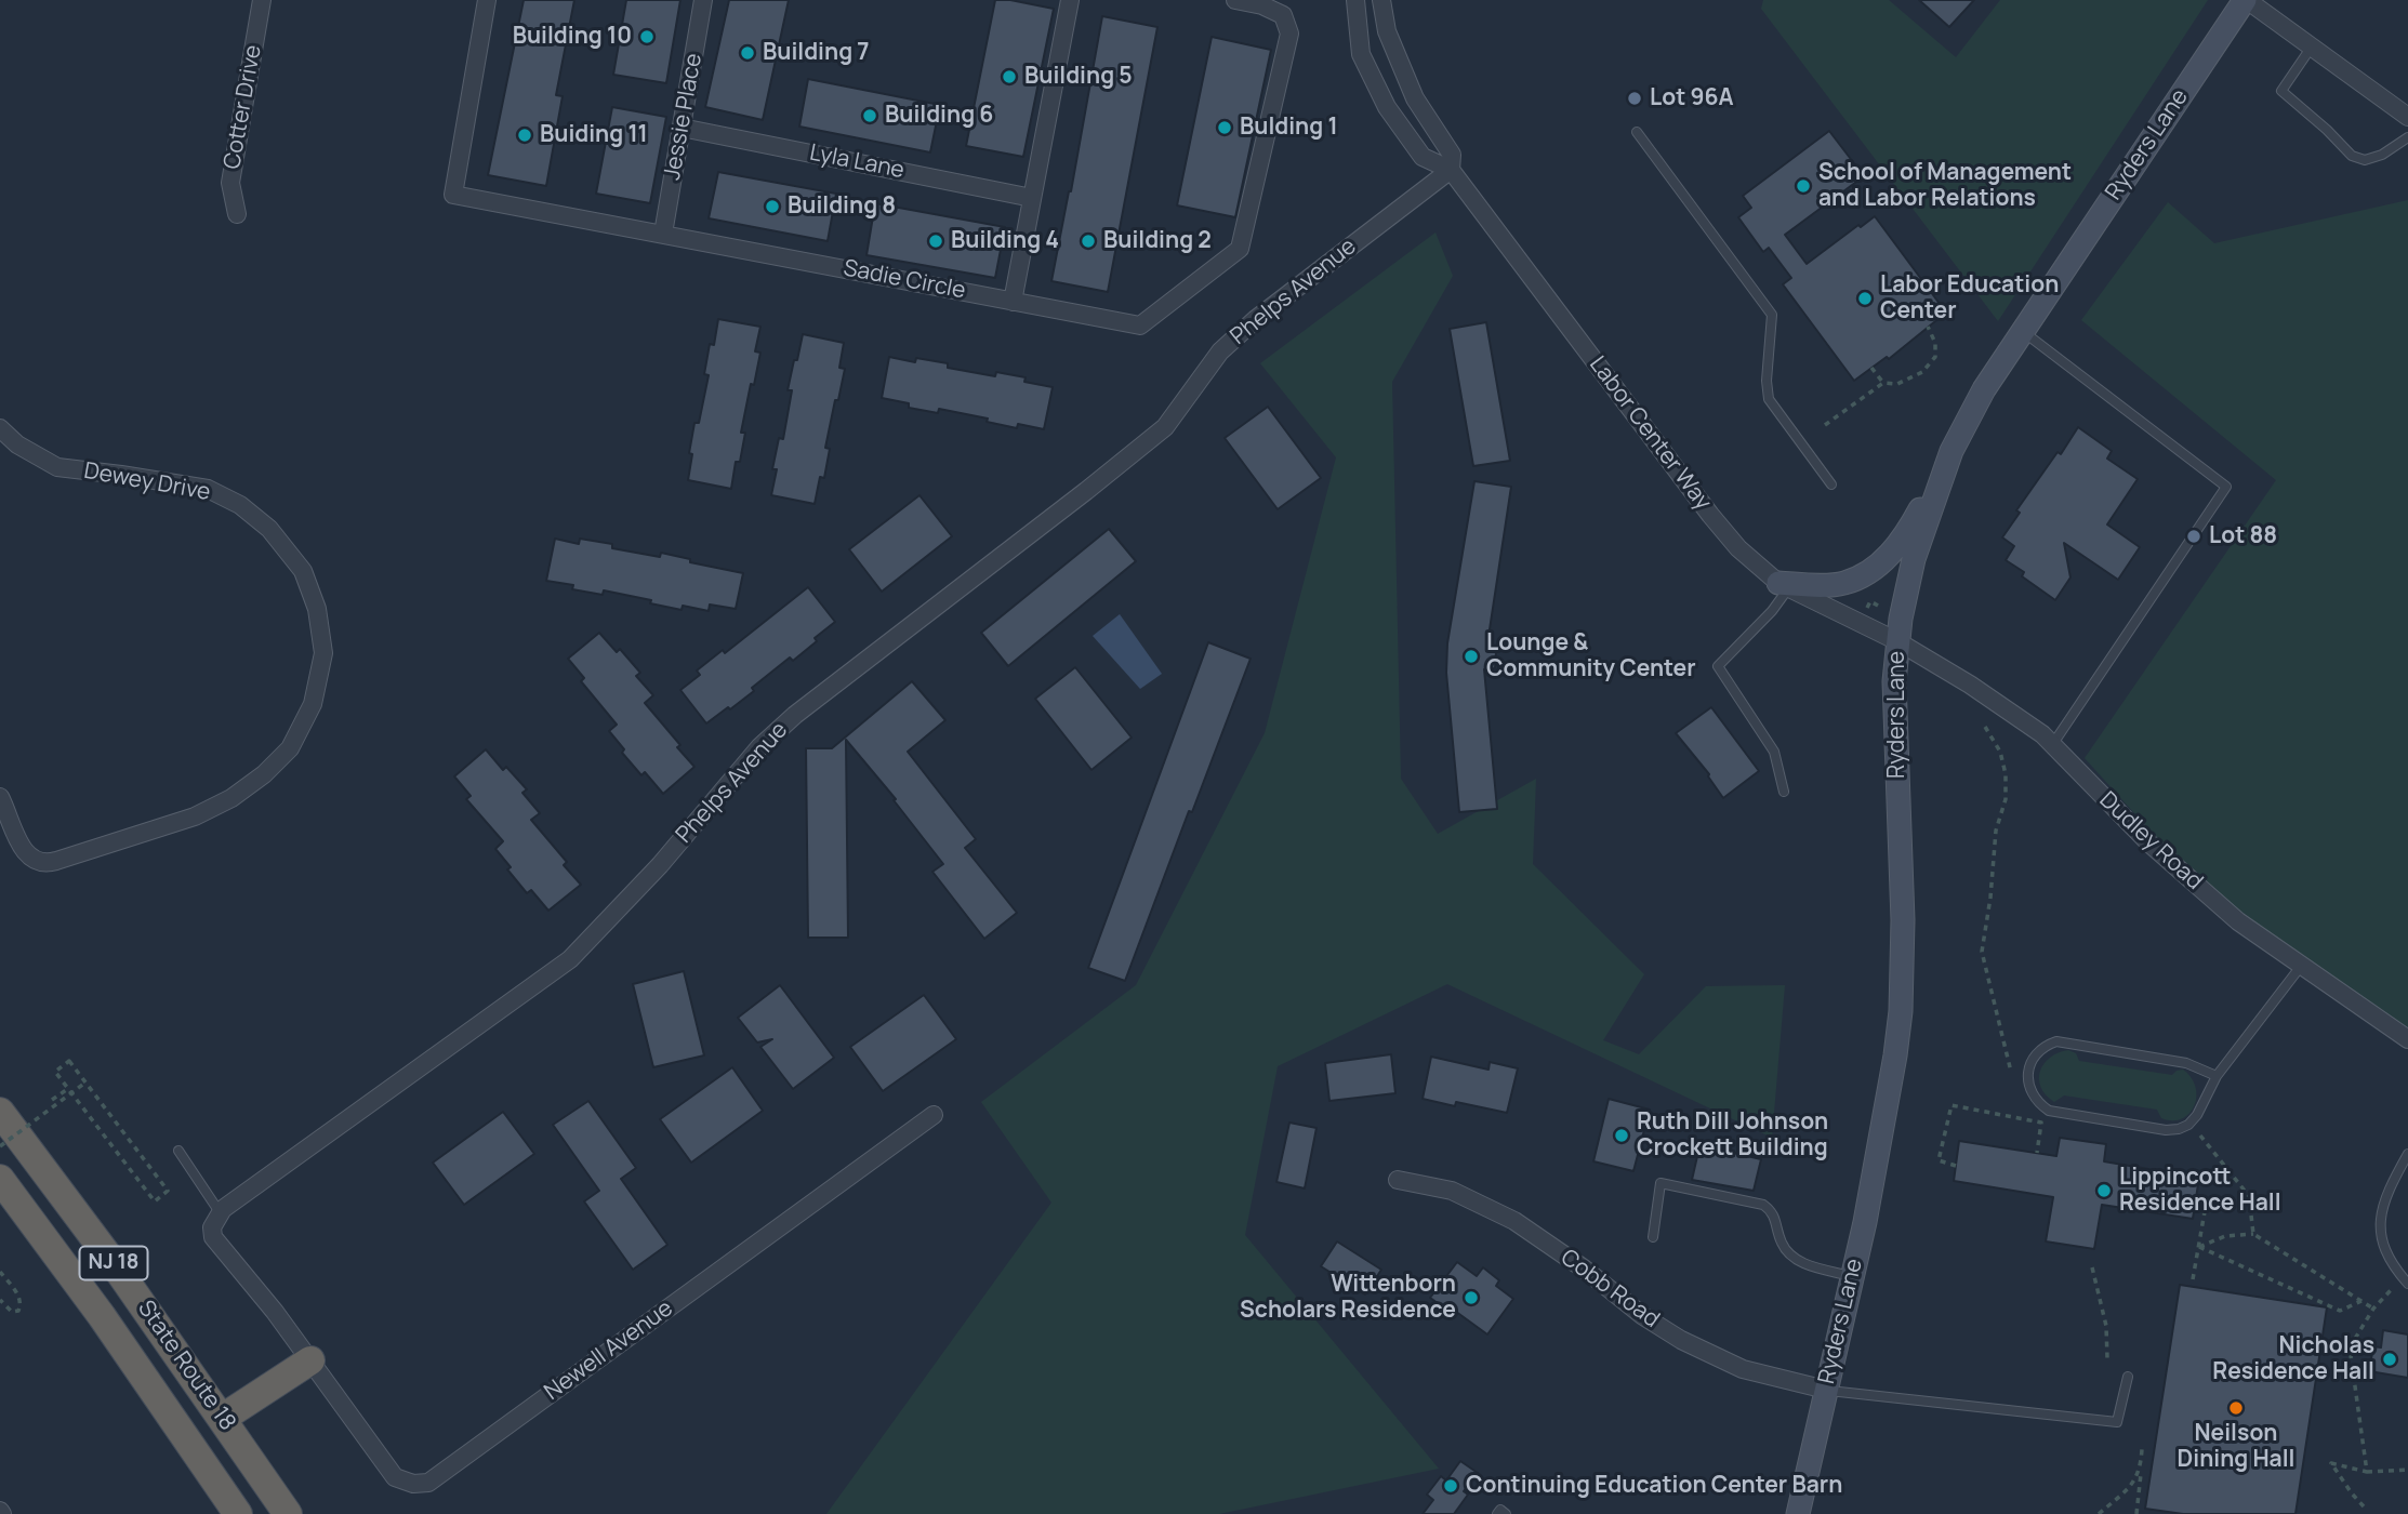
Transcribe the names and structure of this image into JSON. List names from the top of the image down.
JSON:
{
  "streets": {
    "highway": ["NJ 18", "State Route 18"],
    "main road": ["Ryders Lane"],
    "street": [
      "Cotter Drive",
      "Jessie Place",
      "Lyla Lane",
      "Sadie Circle",
      "Phelps Avenue",
      "Labor Center Way",
      "Dewey Drive",
      "Dudley Road",
      "Cobb Road",
      "Newell Avenue"
    ]
  },
  "crossings": [
    ["Jessie Place", "Lyla Lane"],
    ["Jessie Place", "Sadie Circle"],
    ["Ryders Lane", "Labor Center Way"],
    ["Ryders Lane", "Dudley Road"],
    ["Ryders Lane", "Cobb Road"],
    ["Phelps Avenue", "Labor Center Way"],
    ["Labor Center Way", "Dudley Road"]
  ],
  "places": [
    "Building 10",
    "Building 7",
    "Building 5",
    "Lot 96A",
    "Building 6",
    "Bulding 1",
    "Buiding 11",
    "School of Management and Labor Relations",
    "Building 8",
    "Building 4",
    "Building 2",
    "Labor Education Center",
    "Lot 88",
    "Lounge & Community Center",
    "Ruth Dill Johnson Crockett Building",
    "Lippincott Residence Hall",
    "Wittenborn Scholars Residence",
    "Nicholas Residence Hall",
    "Neilson Dining Hall",
    "Continuing Education Center Barn"
  ]
}
